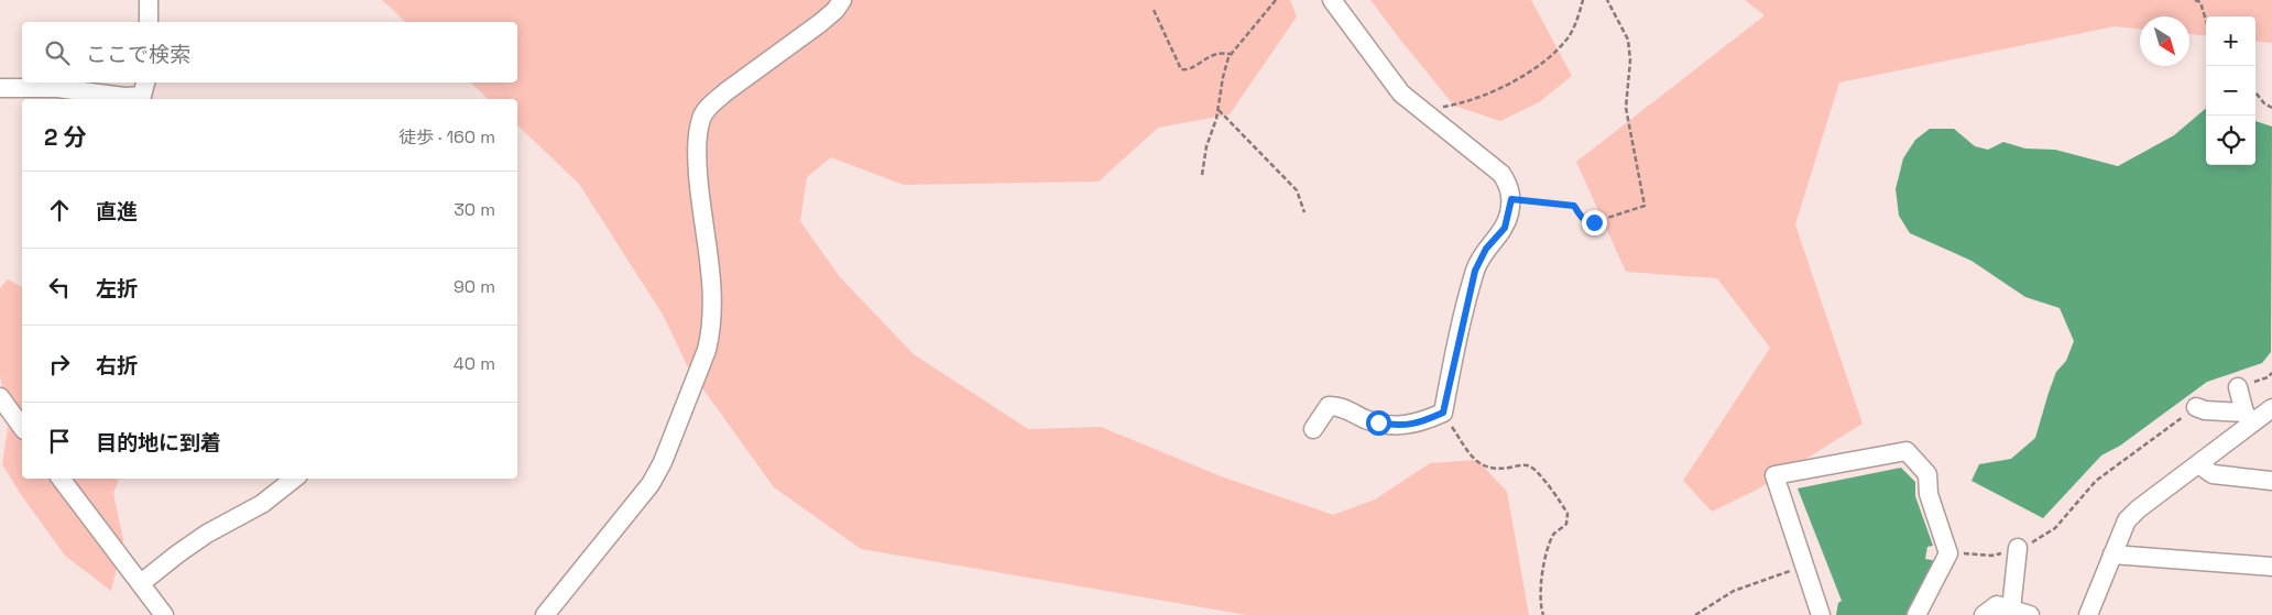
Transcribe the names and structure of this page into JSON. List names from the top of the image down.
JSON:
{
  "north": "bottom right",
  "page": {
    "map_buttons": ["+", "−"],
    "search": "ここで検索",
    "heading": ["2 分", "徒歩 · 160 m"],
    "list": [
      ["直進", "30 m"],
      ["左折", "90 m"],
      ["右折", "40 m"],
      "目的地に到着"
    ]
  }
}
